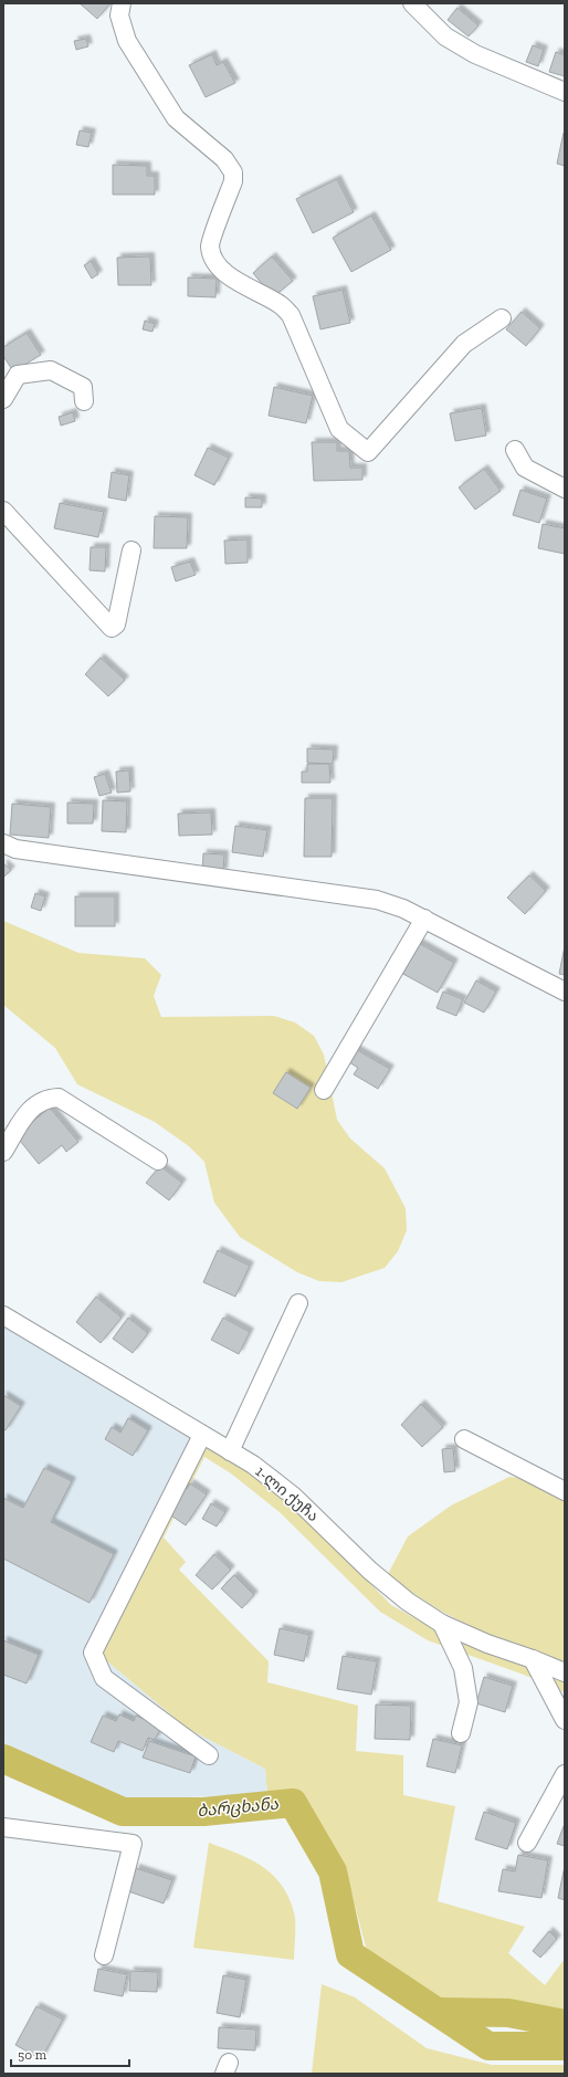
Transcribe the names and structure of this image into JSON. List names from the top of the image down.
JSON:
{
  "streets": {
    "street": ["1-ლი ქუჩა"]
  },
  "water": ["ბარცხანა"],
  "scale_bar": "50 m"
}
